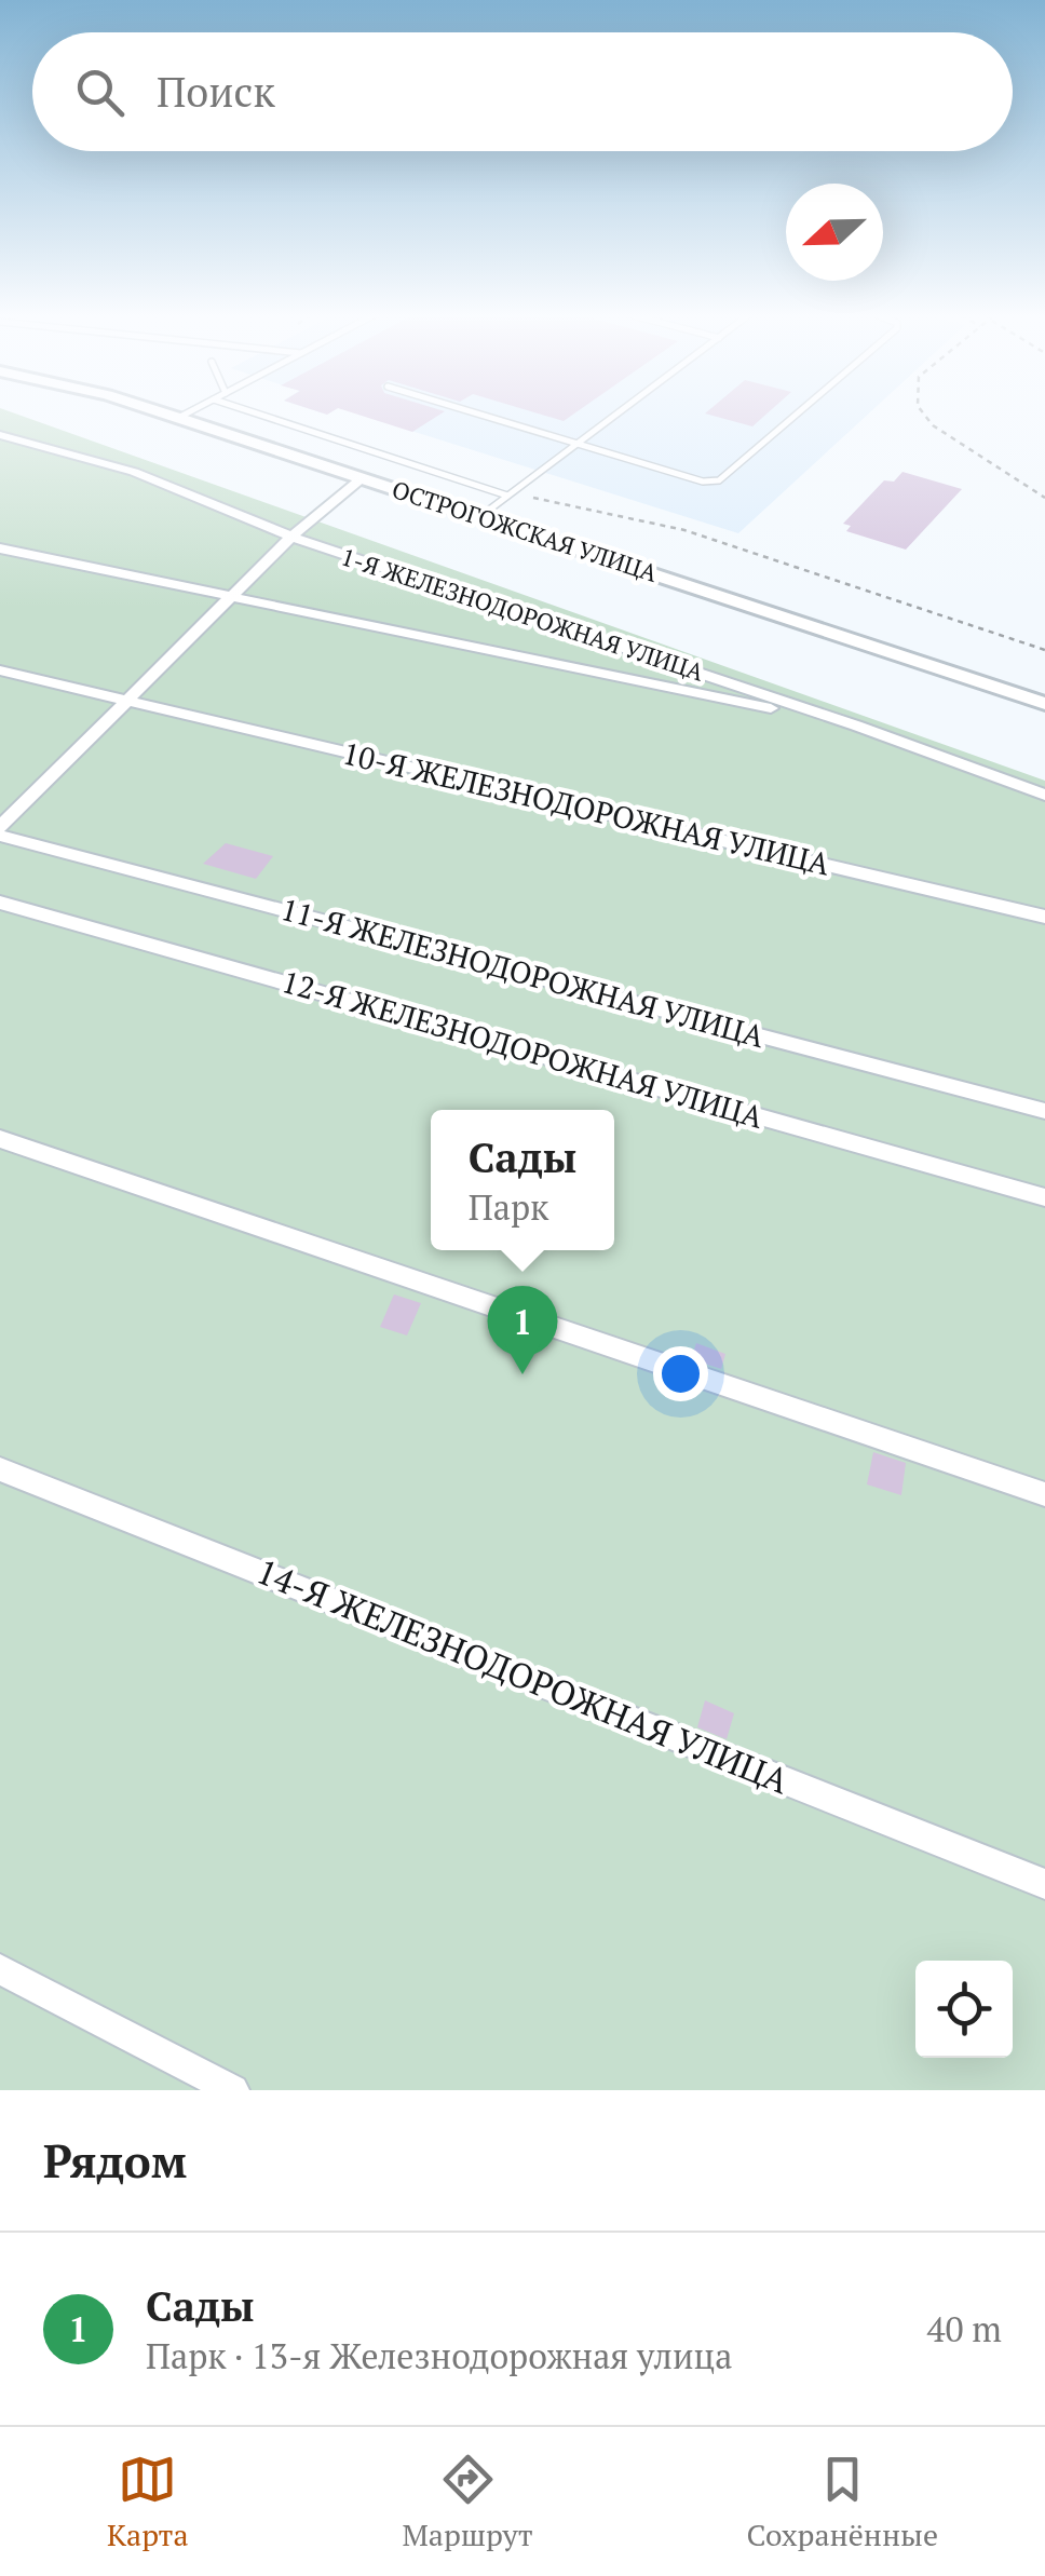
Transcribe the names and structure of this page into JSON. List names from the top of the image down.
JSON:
{
  "streets": {
    "street": [
      "ОСТРОГОЖСКАЯ УЛИЦА",
      "1-Я ЖЕЛЕЗНОДОРОЖНАЯ УЛИЦА",
      "10-Я ЖЕЛЕЗНОДОРОЖНАЯ УЛИЦА",
      "11-Я ЖЕЛЕЗНОДОРОЖНАЯ УЛИЦА",
      "12-Я ЖЕЛЕЗНОДОРОЖНАЯ УЛИЦА",
      "14-Я ЖЕЛЕЗНОДОРОЖНАЯ УЛИЦА"
    ]
  },
  "north": "left",
  "page": {
    "search": "Поиск",
    "popup": ["Сады", "Парк"],
    "pins": "1",
    "heading": "Рядом",
    "list": [
      {
        "mark": "1",
        "name": "Сады",
        "note": "Парк · 13-я Железнодорожная улица",
        "value": "40 m"
      }
    ],
    "nav": ["Карта", "Маршрут", "Сохранённые"]
  }
}
